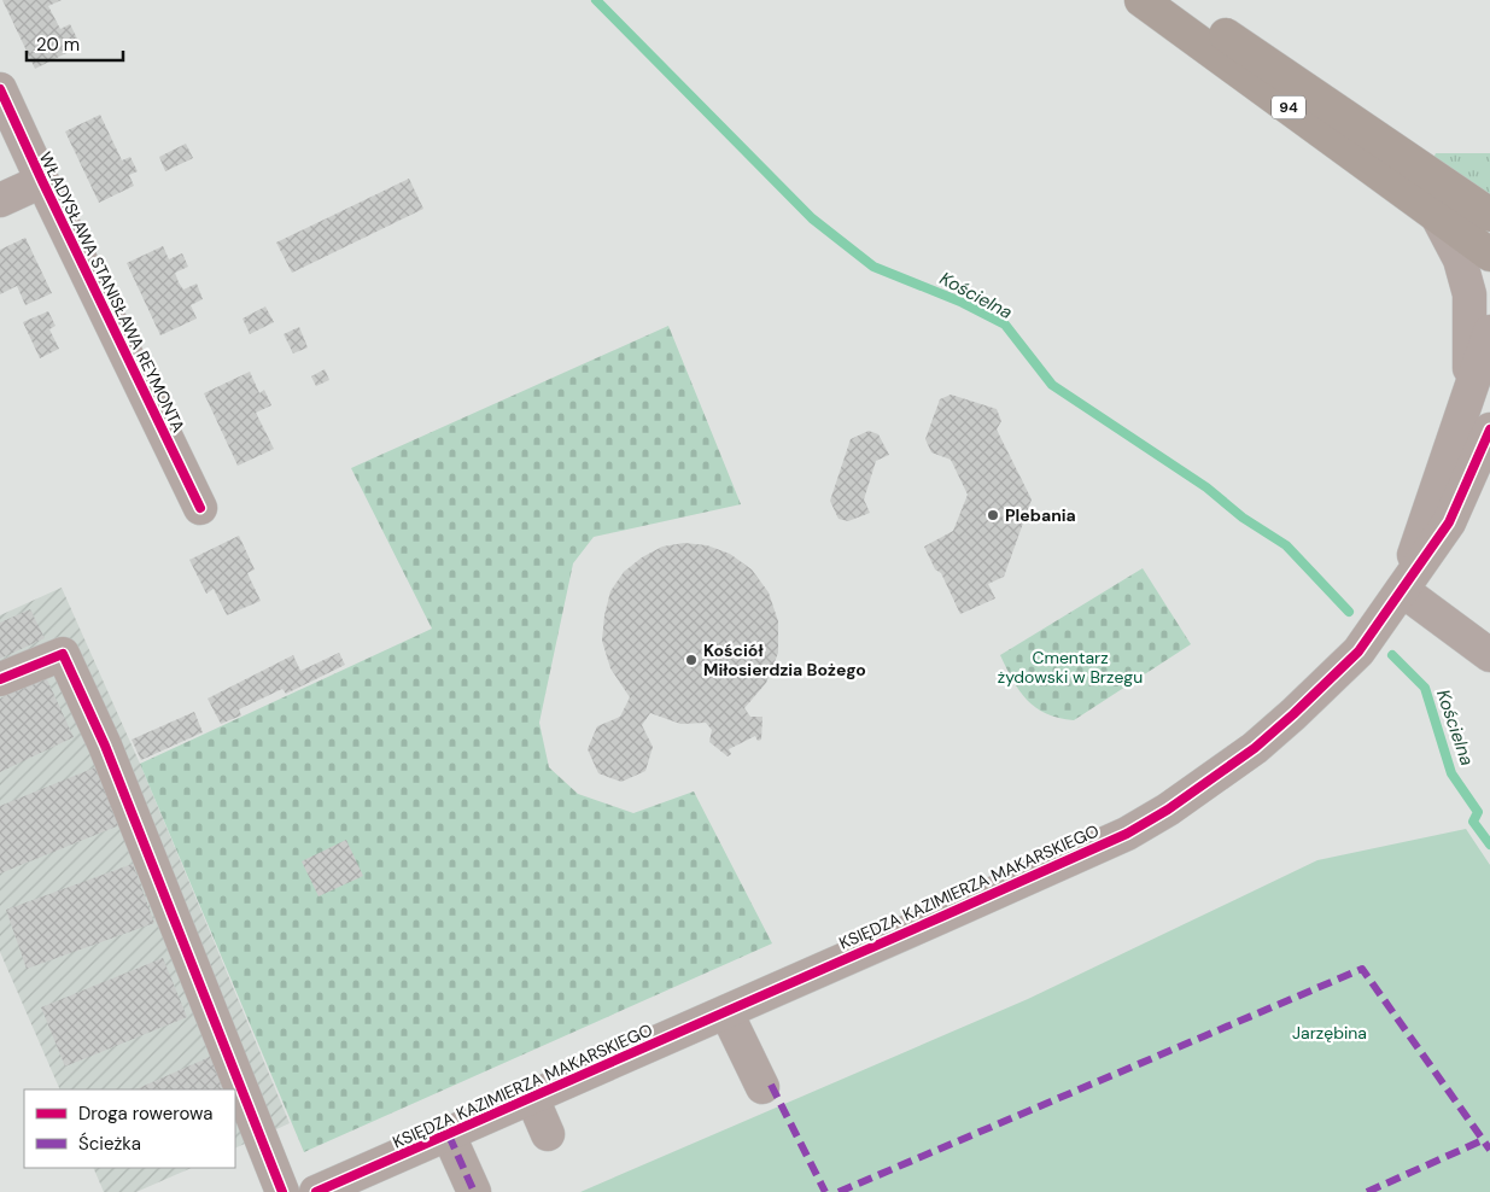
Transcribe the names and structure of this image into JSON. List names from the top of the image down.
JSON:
{
  "streets": {
    "main road": ["94"],
    "street": ["WŁADYSŁAWA STANISŁAWA REYMONTA", "KSIĘDZA KAZIMIERZA MAKARSKIEGO"]
  },
  "crossings": [
    ["94", "KSIĘDZA KAZIMIERZA MAKARSKIEGO"]
  ],
  "water": ["Kościelna"],
  "parks": ["Cmentarz żydowski w Brzegu", "Jarzębina"],
  "places": ["Plebania", "Kościół Miłosierdzia Bożego"],
  "legend": ["Droga rowerowa", "Ścieżka"],
  "scale_bar": "20 m"
}
